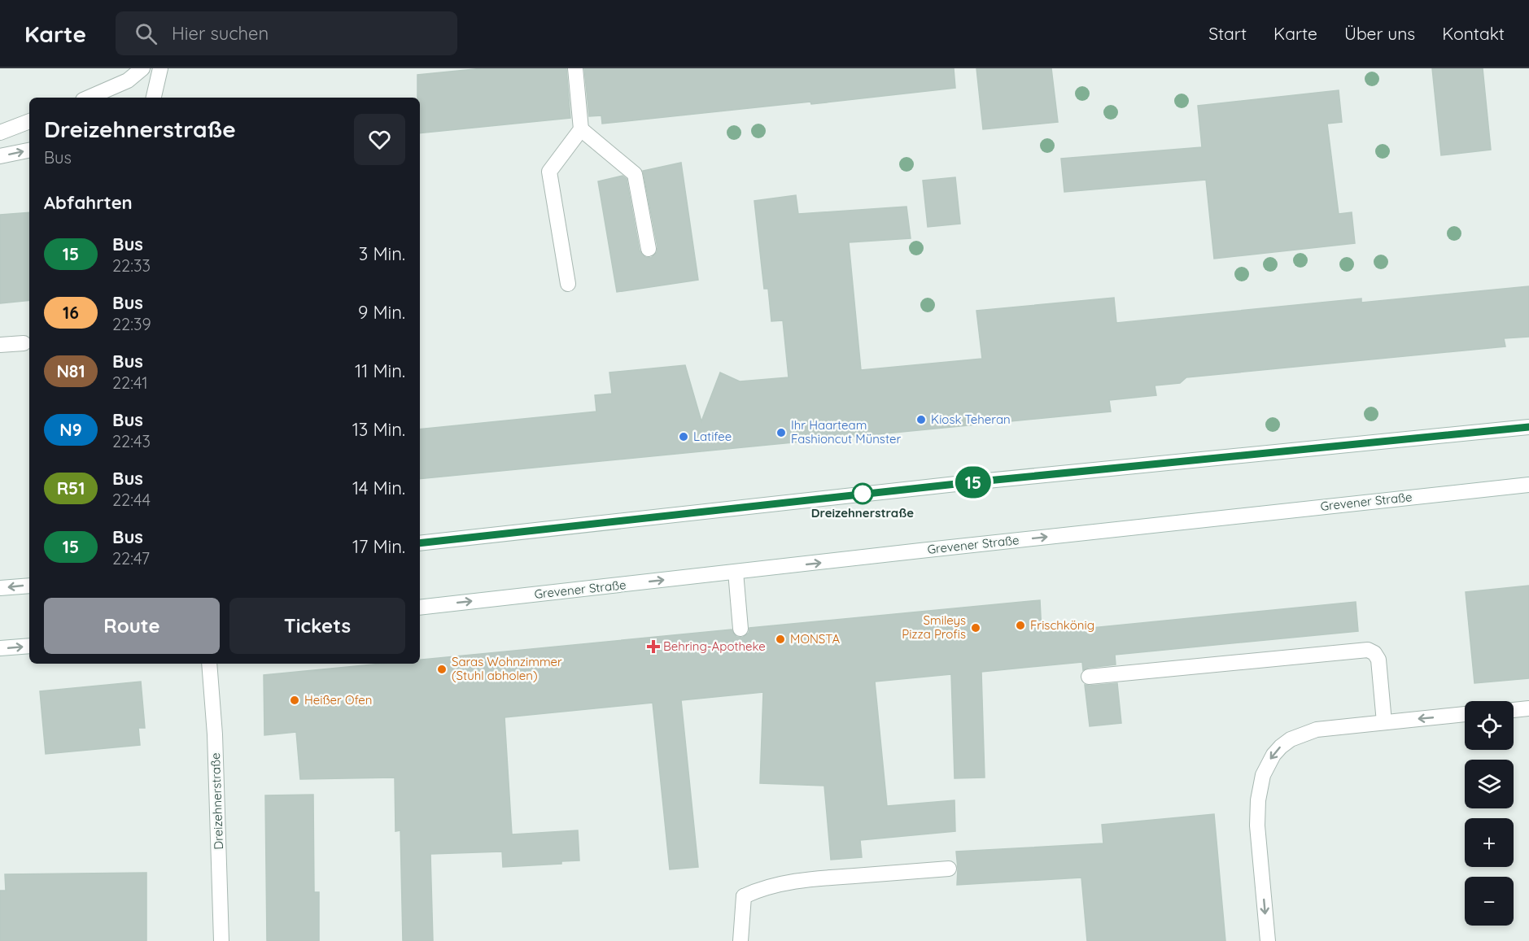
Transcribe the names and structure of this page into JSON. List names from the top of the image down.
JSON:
{
  "streets": {
    "main road": ["Grevener Straße", "Dreizehnerstraße"]
  },
  "places": {
    "other": [
      "Kiosk Teheran",
      "Ihr Haarteam Fashioncut Münster",
      "Latifee",
      "Dreizehnerstraße",
      "Frischkönig",
      "Smileys Pizza Profis",
      "MONSTA",
      "Saras Wohnzimmer (Stuhl abholen)",
      "Heißer Ofen"
    ],
    "health": ["Behring-Apotheke"]
  },
  "lines": ["bus line 15"],
  "page": {
    "header": "Karte",
    "search": "Hier suchen",
    "nav": [
      "Start",
      "Karte",
      "Über uns",
      "Kontakt"
    ],
    "on_map": "15",
    "heading": [
      ["Dreizehnerstraße", "Bus"],
      "Abfahrten"
    ],
    "list": [
      {
        "mark": "15",
        "name": "Bus",
        "note": "22:33",
        "value": "3 Min."
      },
      {
        "mark": "16",
        "name": "Bus",
        "note": "22:39",
        "value": "9 Min."
      },
      {
        "mark": "N81",
        "name": "Bus",
        "note": "22:41",
        "value": "11 Min."
      },
      {
        "mark": "N9",
        "name": "Bus",
        "note": "22:43",
        "value": "13 Min."
      },
      {
        "mark": "R51",
        "name": "Bus",
        "note": "22:44",
        "value": "14 Min."
      },
      {
        "mark": "15",
        "name": "Bus",
        "note": "22:47",
        "value": "17 Min."
      }
    ],
    "buttons": ["Route", "Tickets"],
    "map_buttons": ["+", "−"]
  }
}
